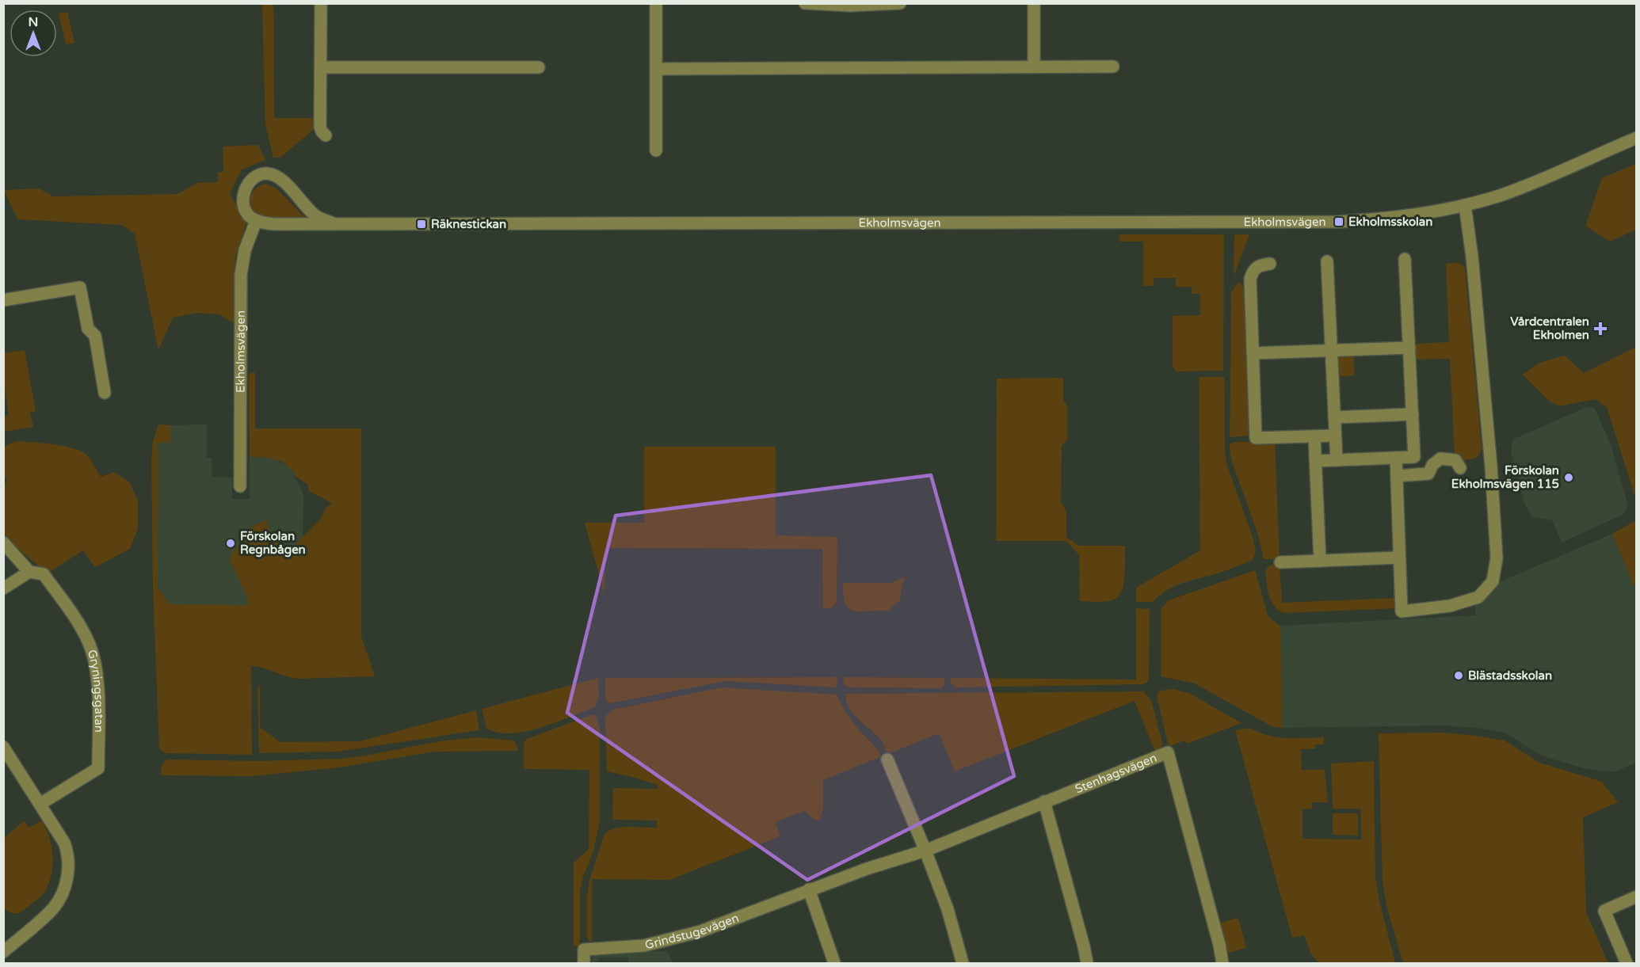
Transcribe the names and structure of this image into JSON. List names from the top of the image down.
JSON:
{
  "streets": {
    "street": [
      "Ekholmsvägen",
      "Gryningsgatan",
      "Stenhagsvägen",
      "Grindstugevägen"
    ]
  },
  "crossings": [
    ["Stenhagsvägen", "Grindstugevägen"]
  ],
  "places": {
    "transit": ["Ekholmsskolan", "Räknestickan"],
    "health": ["Vårdcentralen Ekholmen"],
    "other": ["Förskolan Ekholmsvägen 115", "Förskolan Regnbågen", "Blästadsskolan"]
  },
  "north": "top"
}
